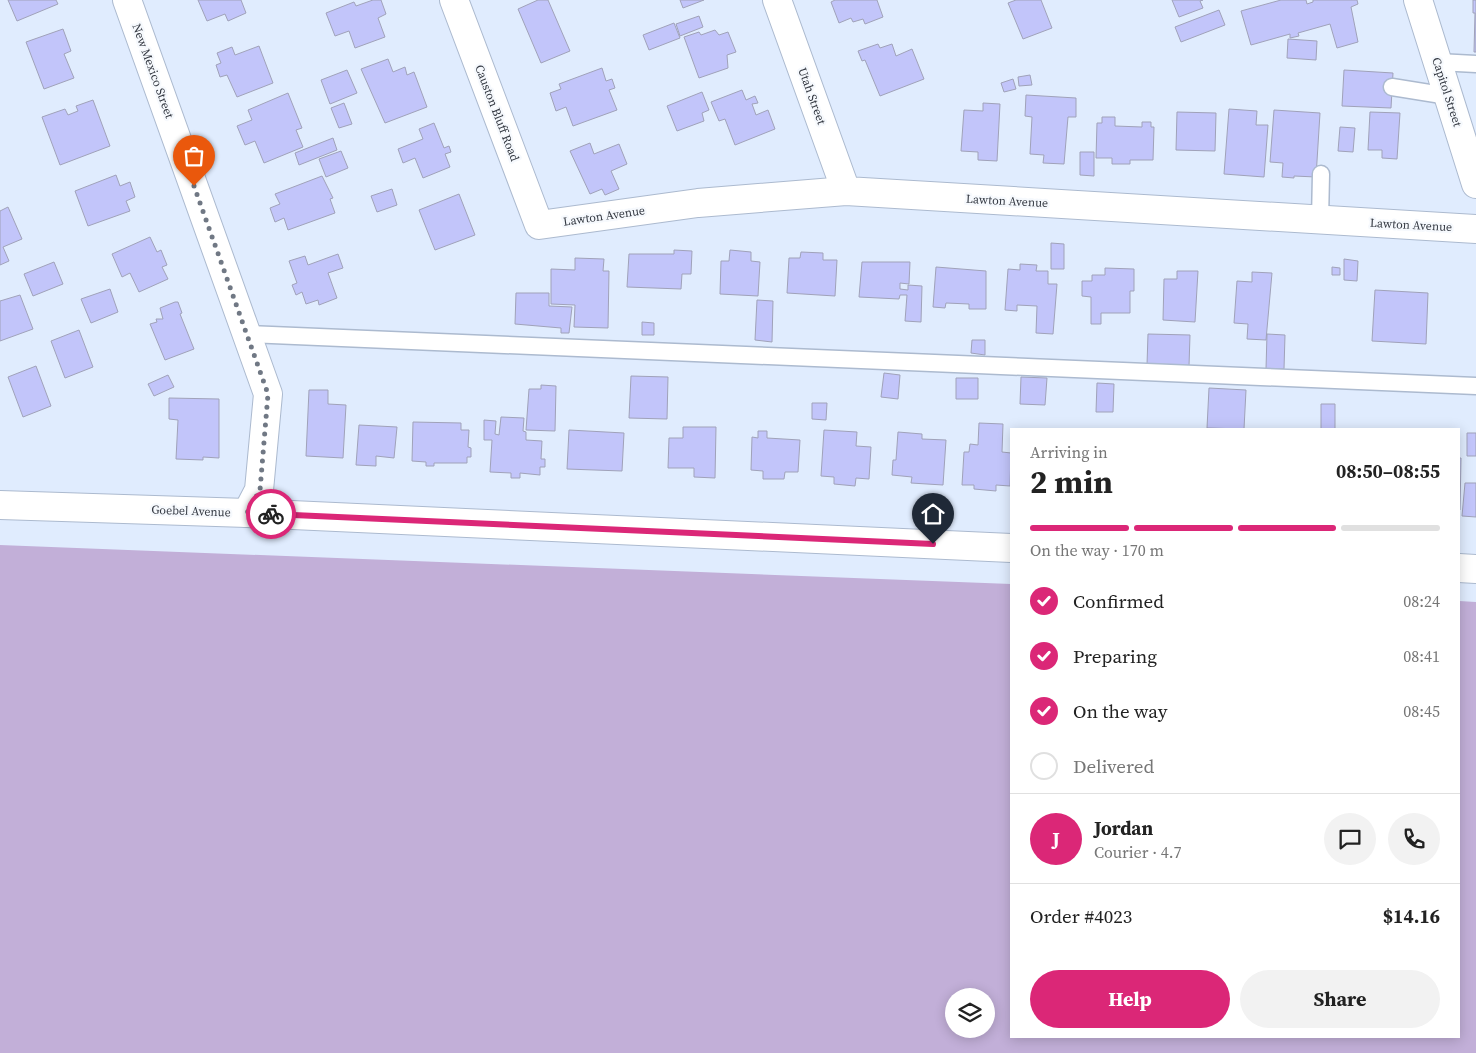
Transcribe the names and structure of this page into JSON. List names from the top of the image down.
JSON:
{
  "streets": {
    "street": [
      "New Mexico Street",
      "Capitol Street",
      "Utah Street",
      "Causton Bluff Road",
      "Lawton Avenue",
      "Goebel Avenue"
    ]
  },
  "crossings": [
    ["New Mexico Street", "Goebel Avenue"],
    ["Utah Street", "Lawton Avenue"],
    ["Causton Bluff Road", "Lawton Avenue"]
  ],
  "page": {
    "heading": ["2 min", "Arriving in", "08:50–08:55"],
    "panel": [
      "Jordan",
      "Courier · 4.7",
      "Order #4023",
      "$14.16"
    ],
    "bar": "On the way · 170 m",
    "list": [
      ["Confirmed", "08:24"],
      ["Preparing", "08:41"],
      ["On the way", "08:45"],
      "Delivered"
    ],
    "round": "J",
    "buttons": ["Help", "Share"]
  }
}
